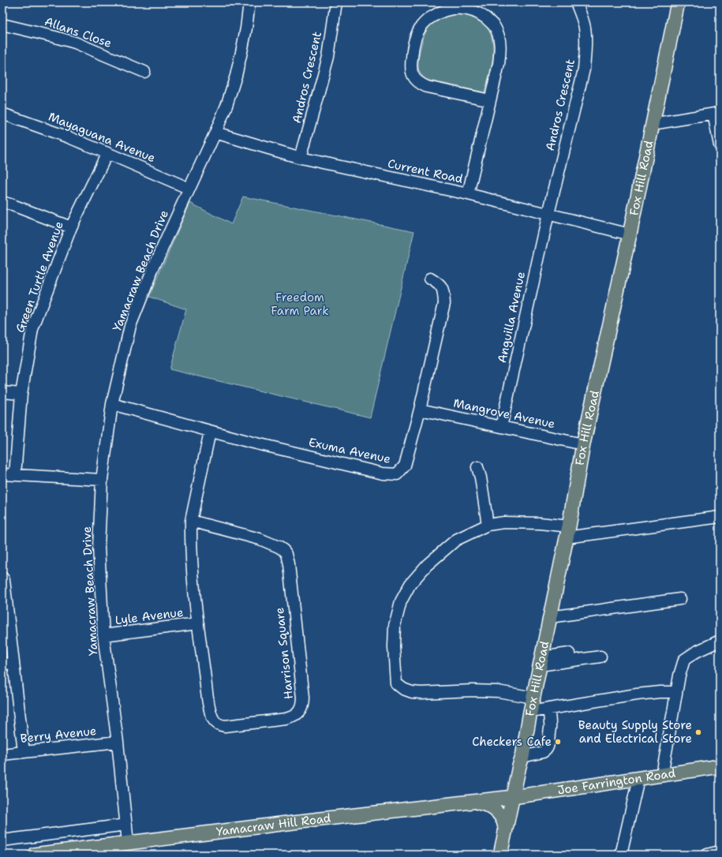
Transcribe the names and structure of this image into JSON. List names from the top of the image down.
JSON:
{
  "streets": {
    "main road": ["Fox Hill Road", "Joe Farrington Road", "Yamacraw Hill Road"],
    "street": [
      "Allans Close",
      "Andros Crescent",
      "Mayaguana Avenue",
      "Current Road",
      "Yamacraw Beach Drive",
      "Green Turtle Avenue",
      "Anguilla Avenue",
      "Mangrove Avenue",
      "Exuma Avenue",
      "Lyle Avenue",
      "Harrison Square",
      "Berry Avenue"
    ]
  },
  "crossings": [
    ["Andros Crescent", "Current Road"],
    ["Andros Crescent", "Anguilla Avenue"],
    ["Mayaguana Avenue", "Yamacraw Beach Drive"],
    ["Mayaguana Avenue", "Green Turtle Avenue"],
    ["Current Road", "Fox Hill Road"],
    ["Current Road", "Yamacraw Beach Drive"],
    ["Current Road", "Anguilla Avenue"],
    ["Fox Hill Road", "Mangrove Avenue"],
    ["Fox Hill Road", "Joe Farrington Road"],
    ["Fox Hill Road", "Yamacraw Hill Road"],
    ["Yamacraw Beach Drive", "Exuma Avenue"],
    ["Yamacraw Beach Drive", "Lyle Avenue"],
    ["Yamacraw Beach Drive", "Berry Avenue"],
    ["Yamacraw Beach Drive", "Yamacraw Hill Road"],
    ["Anguilla Avenue", "Mangrove Avenue"],
    ["Mangrove Avenue", "Exuma Avenue"],
    ["Exuma Avenue", "Harrison Square"],
    ["Lyle Avenue", "Harrison Square"],
    ["Joe Farrington Road", "Yamacraw Hill Road"]
  ],
  "parks": ["Freedom Farm Park"],
  "places": ["Beauty Supply Store and Electrical Store", "Checkers Cafe"]
}
